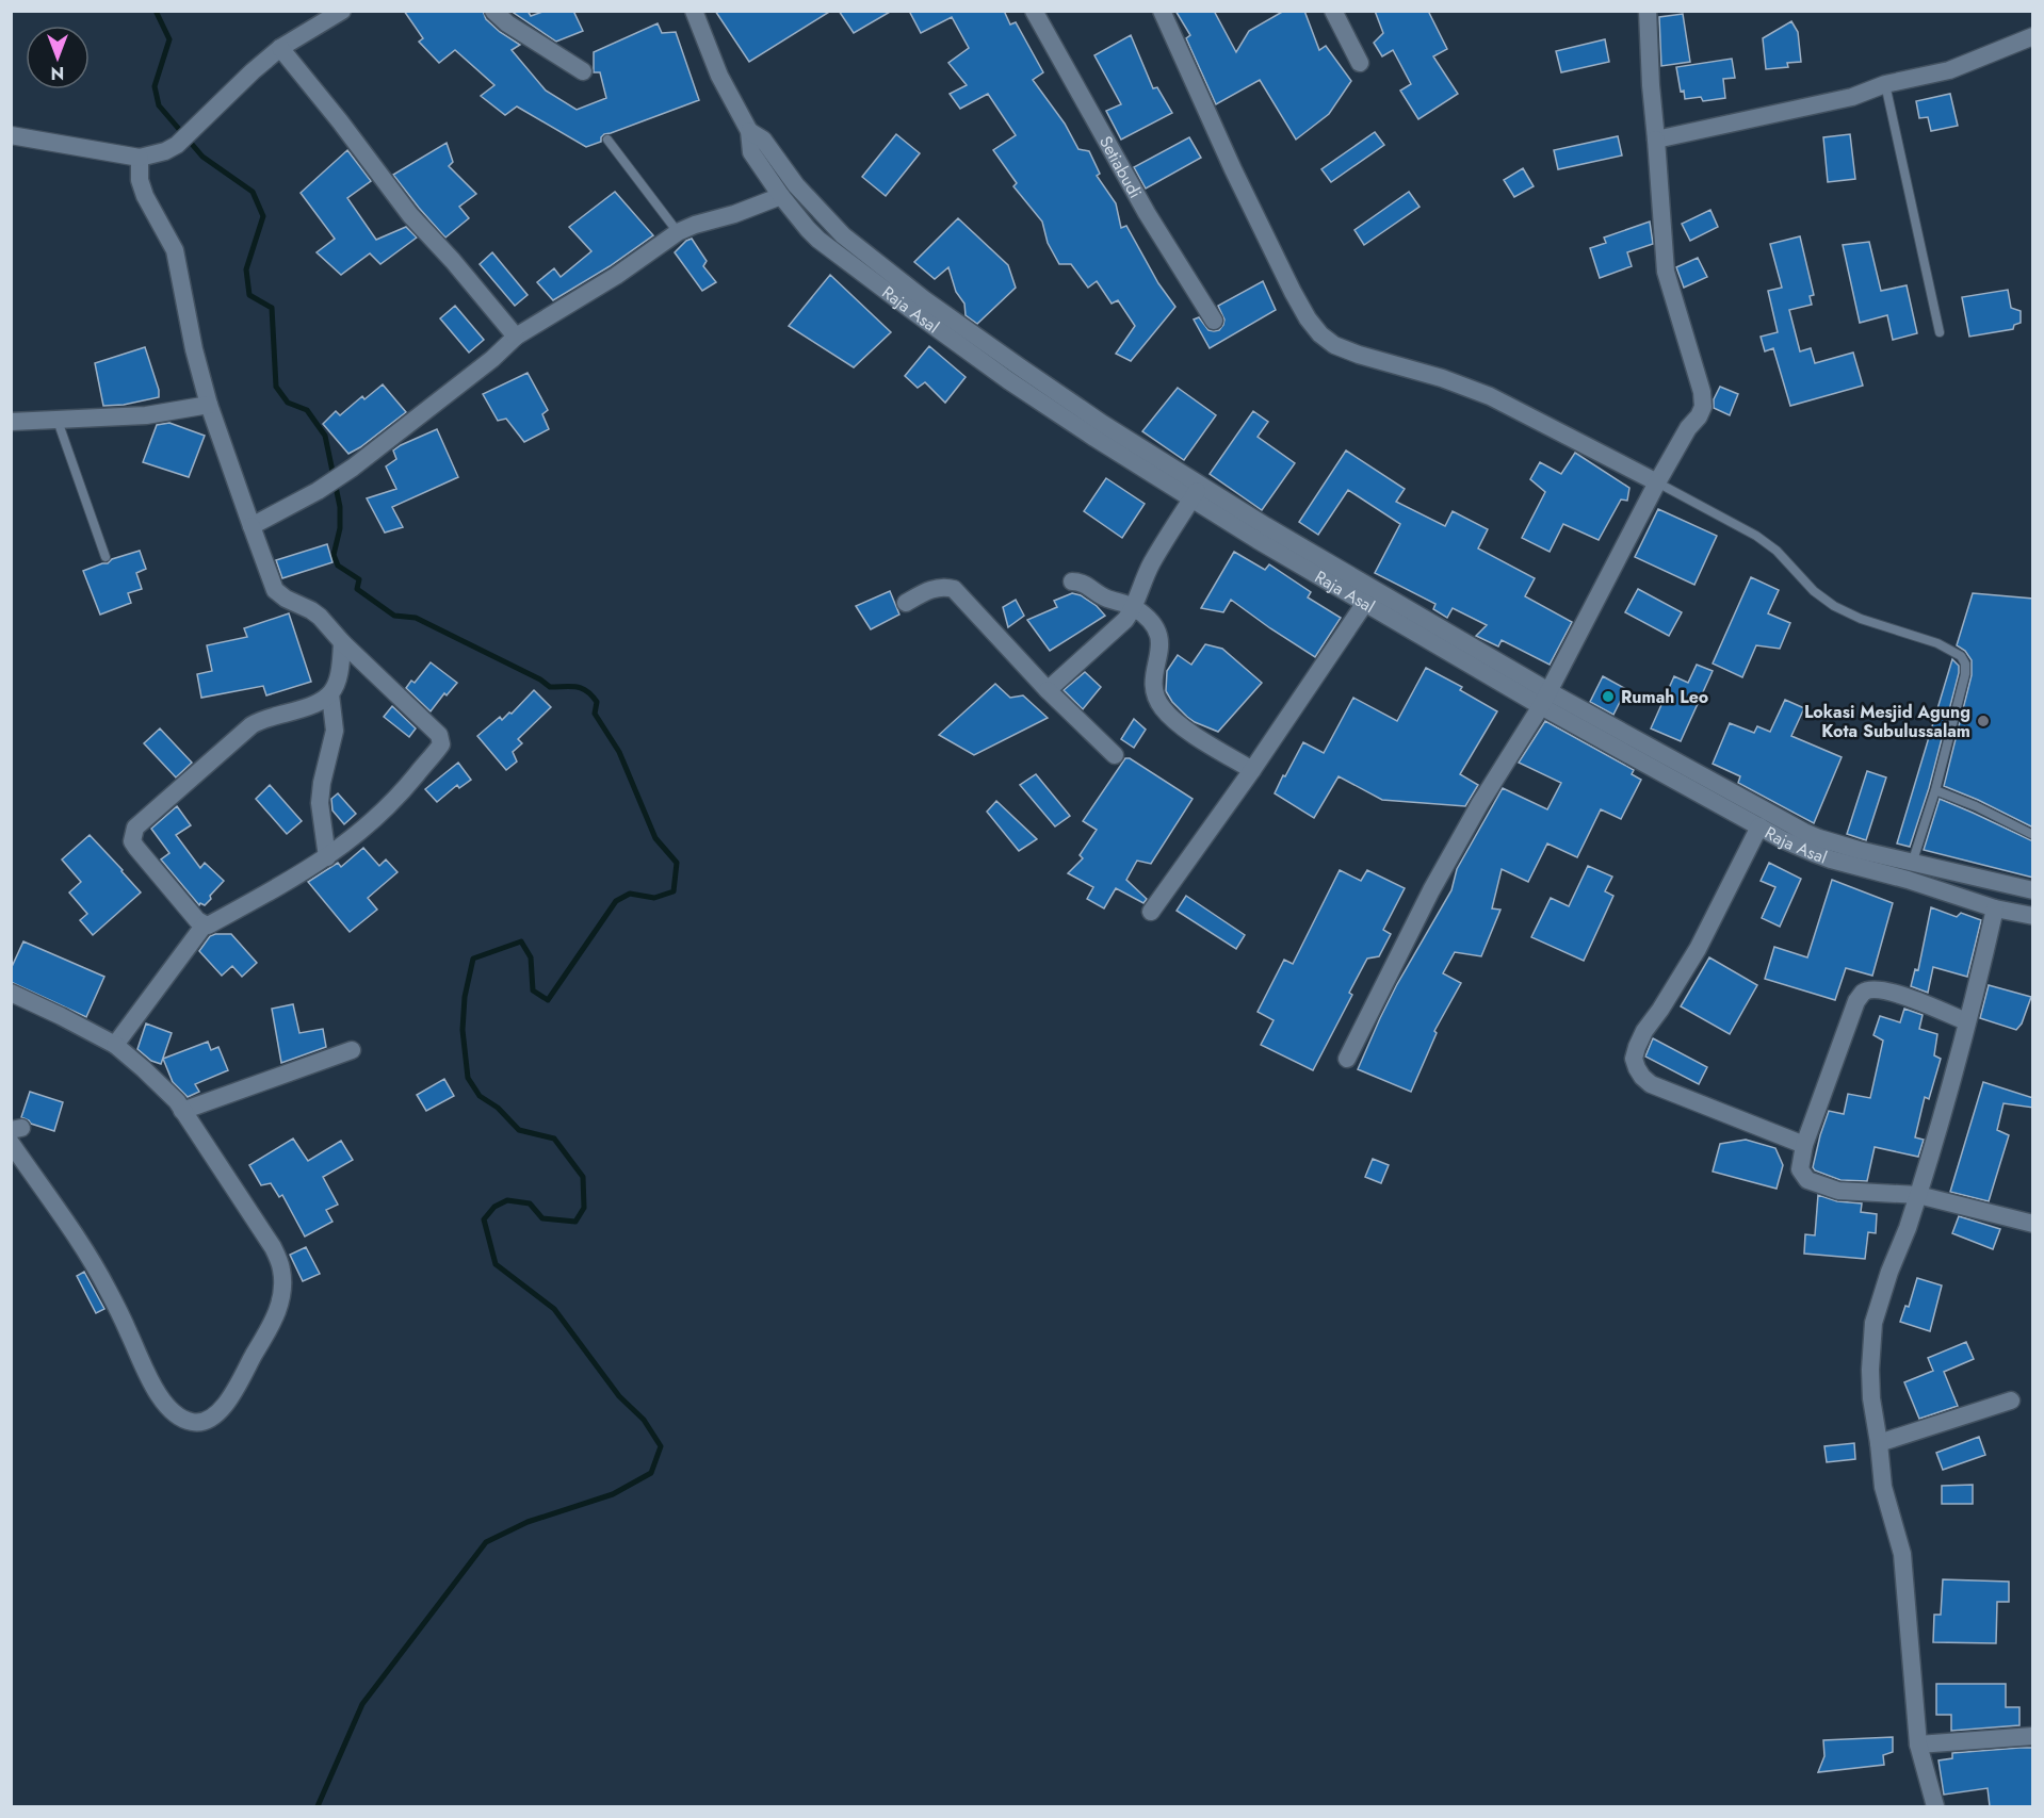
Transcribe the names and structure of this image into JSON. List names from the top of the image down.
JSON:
{
  "streets": {
    "street": ["Setiabudi", "Raja Asal"]
  },
  "places": ["Rumah Leo", "Lokasi Mesjid Agung Kota Subulussalam"],
  "north": "bottom"
}
